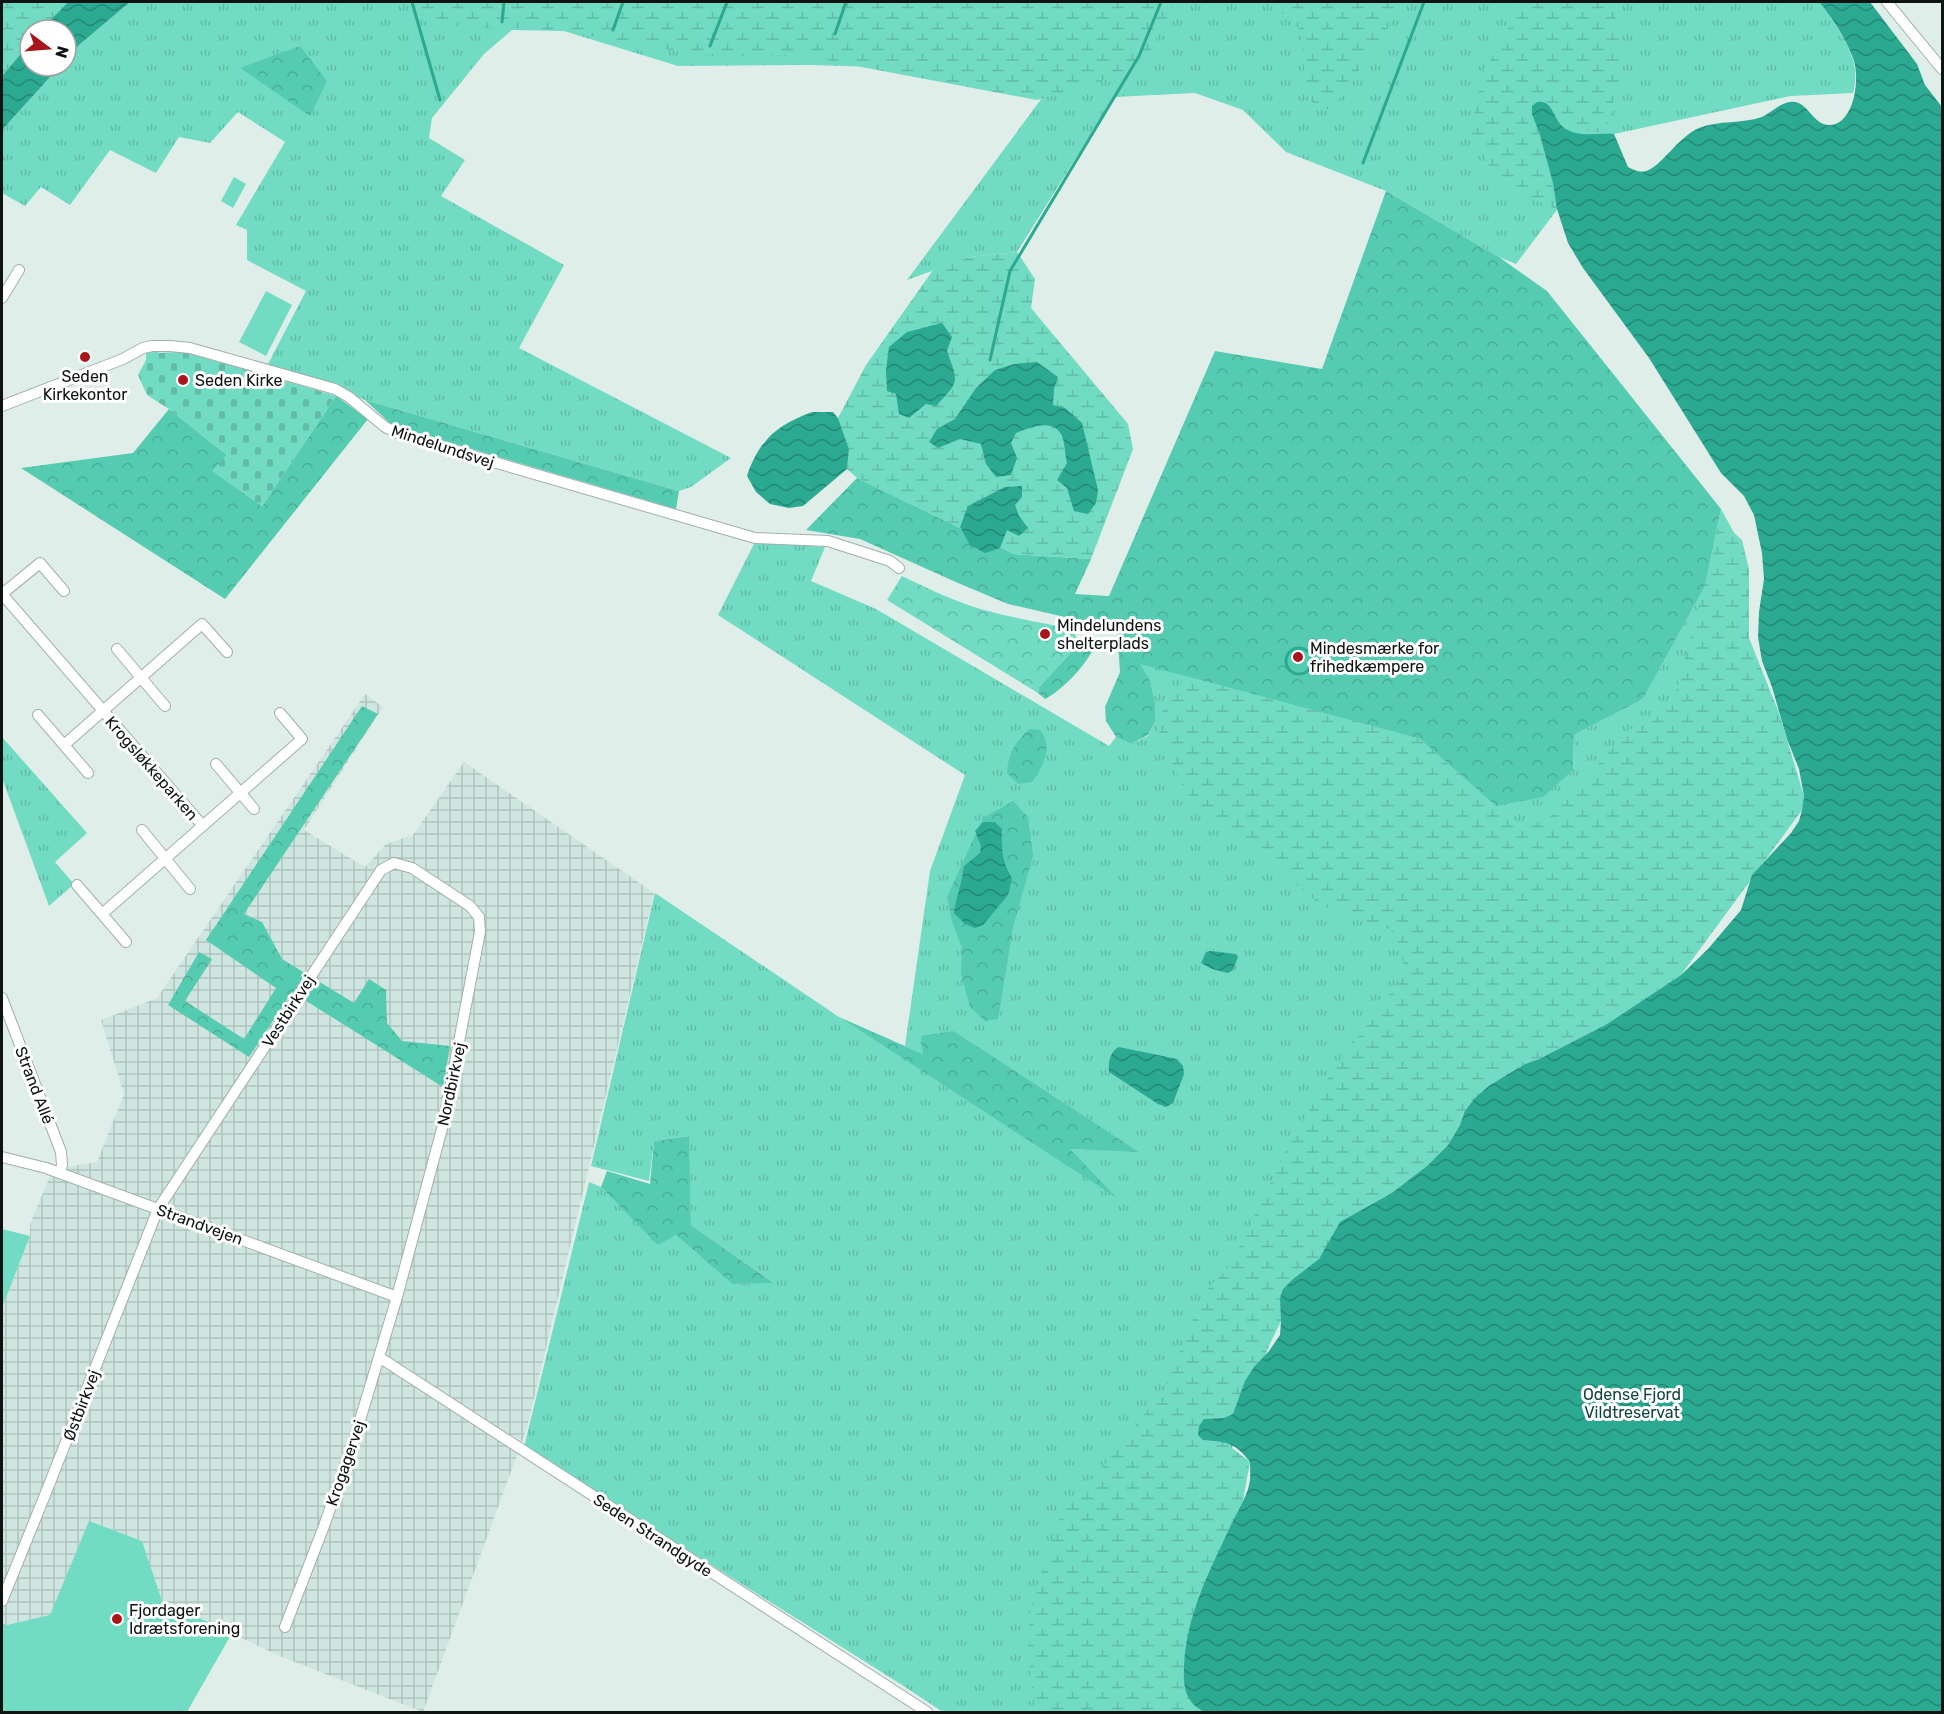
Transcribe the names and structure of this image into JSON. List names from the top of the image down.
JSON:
{
  "streets": {
    "street": [
      "Mindelundsvej",
      "Krogsløkkeparken",
      "Vestbirkvej",
      "Nordbirkvej",
      "Strand Allé",
      "Strandvejen",
      "Østbirkvej",
      "Krogagervej",
      "Seden Strandgyde"
    ]
  },
  "crossings": [
    ["Vestbirkvej", "Nordbirkvej"],
    ["Vestbirkvej", "Strandvejen"],
    ["Vestbirkvej", "Østbirkvej"],
    ["Nordbirkvej", "Strandvejen"],
    ["Nordbirkvej", "Krogagervej"],
    ["Strand Allé", "Strandvejen"],
    ["Strandvejen", "Østbirkvej"],
    ["Strandvejen", "Krogagervej"],
    ["Krogagervej", "Seden Strandgyde"]
  ],
  "parks": ["Odense Fjord Vildtreservat"],
  "places": [
    "Seden Kirkekontor",
    "Seden Kirke",
    "Mindelundens shelterplads",
    "Mindesmærke for frihedkæmpere",
    "Fjordager Idrætsforening"
  ],
  "north": "right"
}
